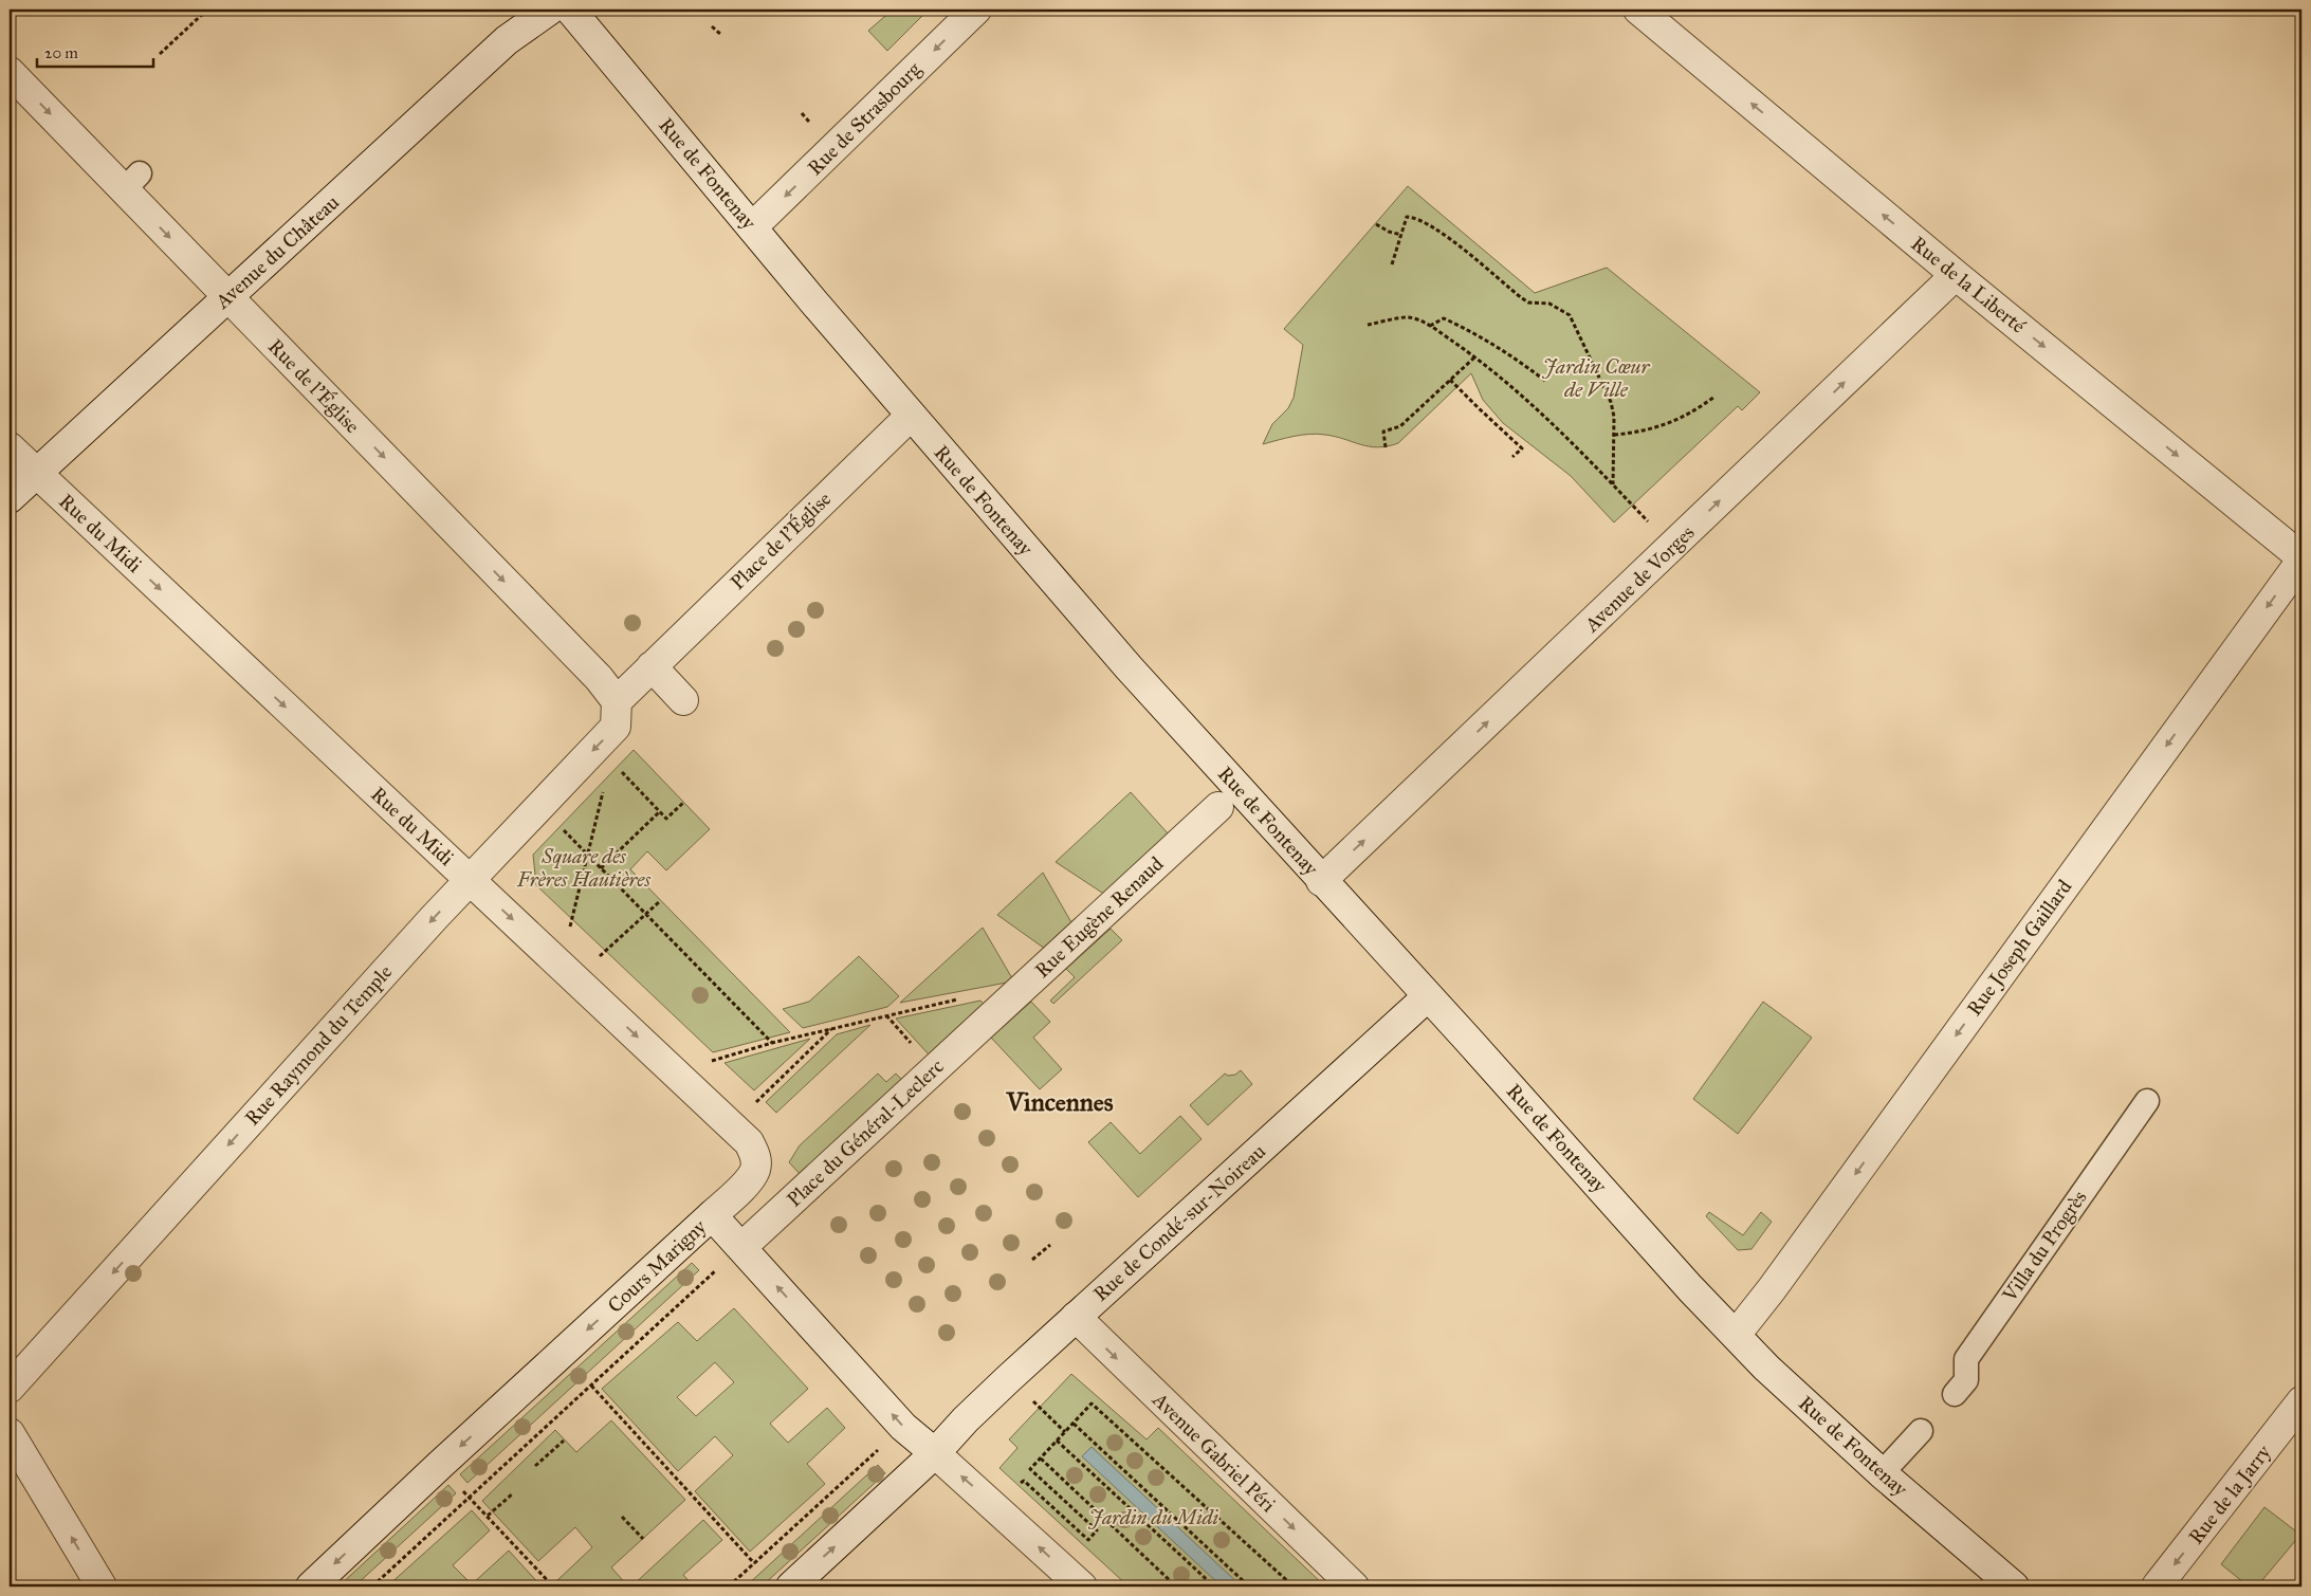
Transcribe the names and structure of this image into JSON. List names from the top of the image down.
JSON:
{
  "streets": {
    "street": [
      "Rue de Strasbourg",
      "Rue de Fontenay",
      "Avenue du Château",
      "Rue de la Liberté",
      "Rue de l'Église",
      "Rue du Midi",
      "Place de l'Église",
      "Avenue de Vorges",
      "Rue Eugène Renaud",
      "Rue Joseph Gaillard",
      "Rue Raymond du Temple",
      "Place du Général-Leclerc",
      "Rue de Condé-sur-Noireau",
      "Cours Marigny",
      "Avenue Gabriel Péri",
      "Rue de la Jarry"
    ],
    "lane": ["Villa du Progrès"]
  },
  "crossings": [
    ["Rue de Strasbourg", "Rue de Fontenay"],
    ["Rue de Fontenay", "Place de l'Église"],
    ["Rue de Fontenay", "Avenue de Vorges"],
    ["Rue de Fontenay", "Rue Joseph Gaillard"],
    ["Rue de Fontenay", "Rue de Condé-sur-Noireau"],
    ["Avenue du Château", "Rue de l'Église"],
    ["Avenue du Château", "Rue du Midi"],
    ["Rue de la Liberté", "Avenue de Vorges"],
    ["Rue de la Liberté", "Rue Joseph Gaillard"],
    ["Rue de l'Église", "Place de l'Église"],
    ["Rue de l'Église", "Rue Raymond du Temple"],
    ["Rue du Midi", "Rue Raymond du Temple"],
    ["Rue du Midi", "Cours Marigny"],
    ["Place de l'Église", "Rue Raymond du Temple"],
    ["Rue Eugène Renaud", "Place du Général-Leclerc"],
    ["Rue de Condé-sur-Noireau", "Cours Marigny"],
    ["Rue de Condé-sur-Noireau", "Avenue Gabriel Péri"]
  ],
  "one_way": [
    "Rue de Strasbourg",
    "Rue de l'Église",
    "Rue du Midi",
    "Avenue de Vorges",
    "Rue Joseph Gaillard",
    "Rue Raymond du Temple",
    "Avenue Gabriel Péri",
    "Rue de la Jarry"
  ],
  "districts": ["Vincennes"],
  "parks": ["Jardin Cœur de Ville", "Square des Frères Hautières", "Jardin du Midi"],
  "scale_bar": "20 m"
}
